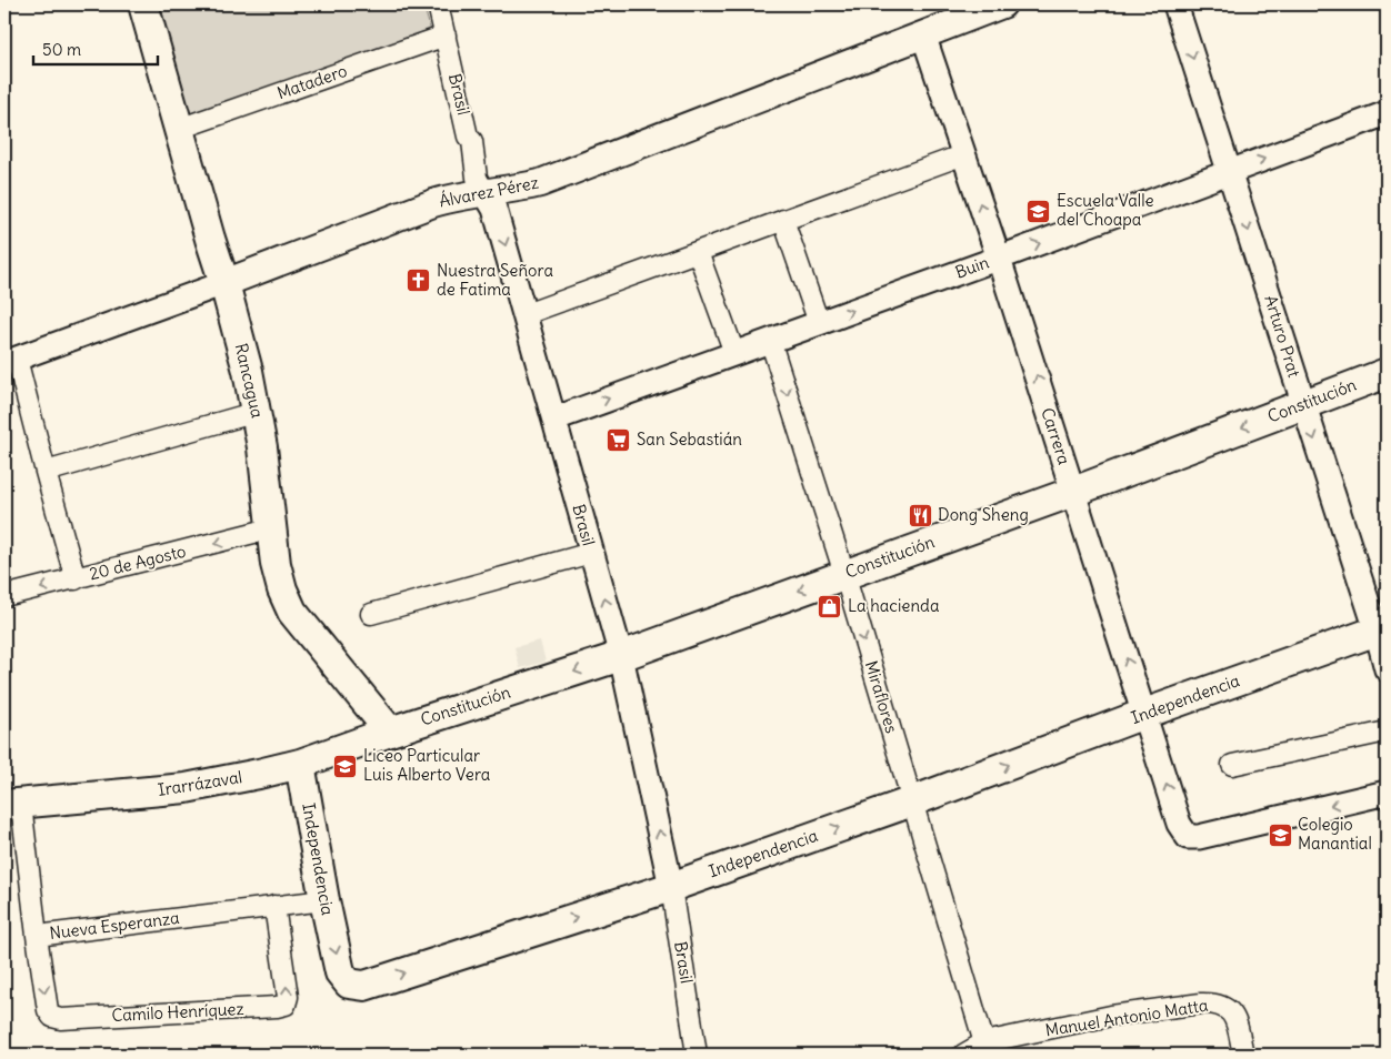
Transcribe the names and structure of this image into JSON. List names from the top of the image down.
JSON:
{
  "streets": {
    "main road": [
      "Álvarez Pérez",
      "Rancagua",
      "Constitución",
      "Independencia",
      "Irarrázaval"
    ],
    "street": [
      "Matadero",
      "Brasil",
      "Buin",
      "Arturo Prat",
      "Carrera",
      "20 de Agosto",
      "Miraflores",
      "Nueva Esperanza",
      "Camilo Henríquez",
      "Manuel Antonio Matta"
    ]
  },
  "crossings": [
    ["Matadero", "Brasil"],
    ["Matadero", "Rancagua"],
    ["Brasil", "Álvarez Pérez"],
    ["Brasil", "Buin"],
    ["Brasil", "Constitución"],
    ["Brasil", "Independencia"],
    ["Álvarez Pérez", "Rancagua"],
    ["Álvarez Pérez", "Carrera"],
    ["Buin", "Arturo Prat"],
    ["Buin", "Carrera"],
    ["Buin", "Miraflores"],
    ["Arturo Prat", "Constitución"],
    ["Arturo Prat", "Independencia"],
    ["Rancagua", "Constitución"],
    ["Rancagua", "20 de Agosto"],
    ["Rancagua", "Irarrázaval"],
    ["Constitución", "Carrera"],
    ["Constitución", "Miraflores"],
    ["Constitución", "Irarrázaval"],
    ["Carrera", "Independencia"],
    ["Miraflores", "Independencia"],
    ["Miraflores", "Manuel Antonio Matta"],
    ["Independencia", "Irarrázaval"],
    ["Independencia", "Nueva Esperanza"],
    ["Irarrázaval", "Nueva Esperanza"],
    ["Nueva Esperanza", "Camilo Henríquez"]
  ],
  "one_way": [
    "Arturo Prat",
    "Constitución",
    "Carrera",
    "Miraflores",
    "Independencia"
  ],
  "places": {
    "school or university": ["Escuela Valle del Choapa", "Liceo Particular Luis Alberto Vera", "Colegio Manantial"],
    "church": ["Nuestra Señora de Fatima"],
    "supermarket": ["San Sebastián"],
    "restaurant": ["Dong Sheng"],
    "shop": ["La hacienda"]
  },
  "scale_bar": "50 m"
}
